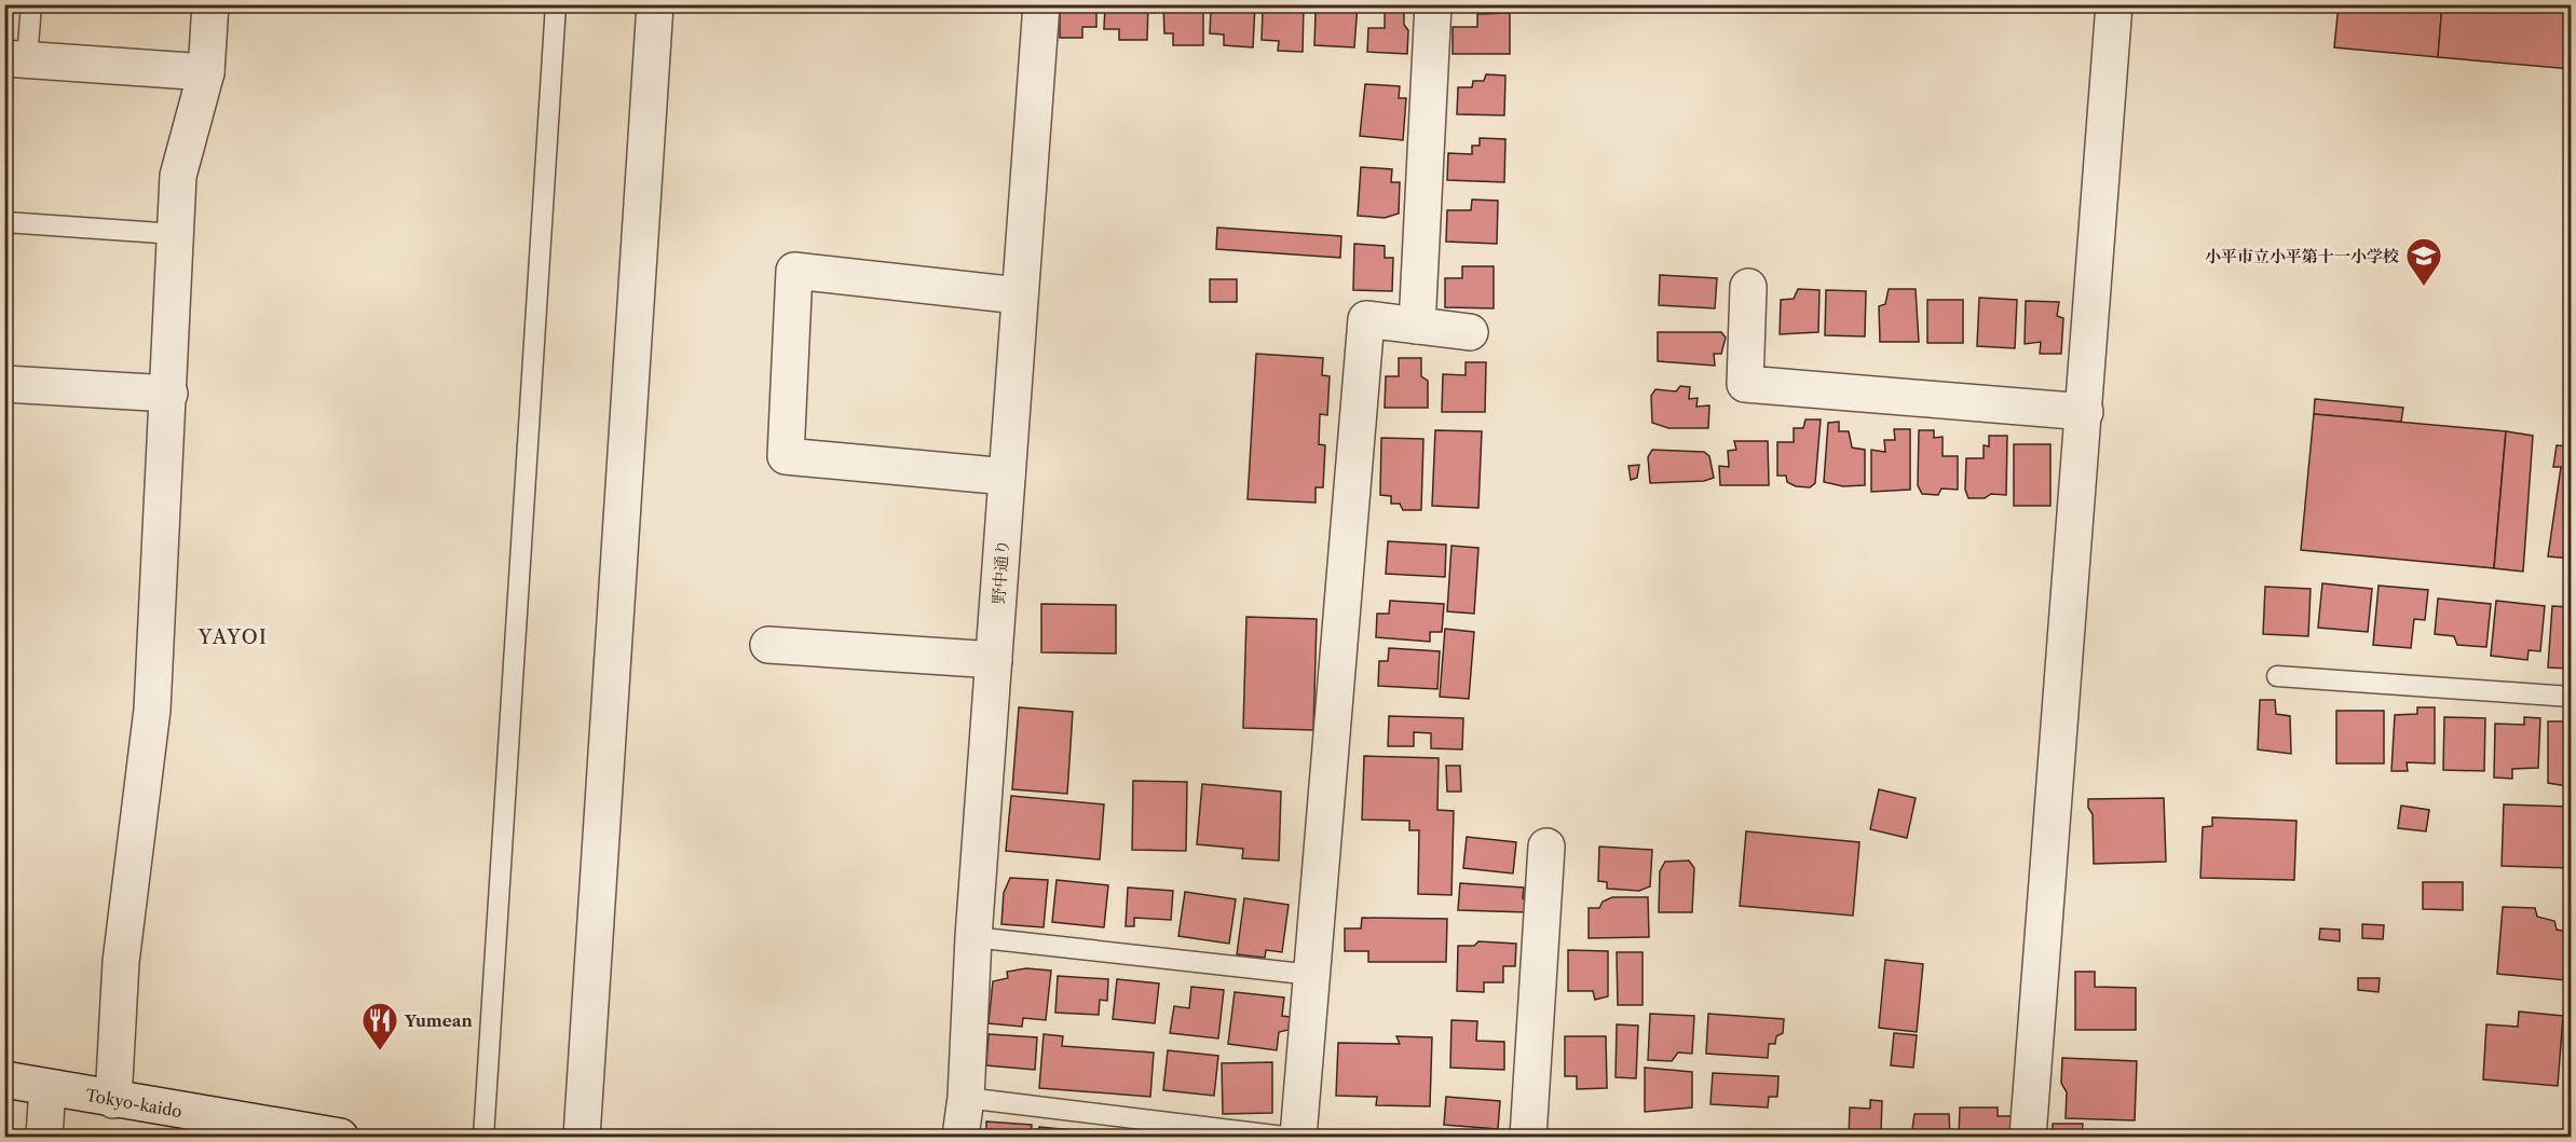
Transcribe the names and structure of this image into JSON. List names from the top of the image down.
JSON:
{
  "streets": {
    "street": ["野中通り", "Tokyo-kaido"]
  },
  "districts": ["YAYOI"],
  "places": {
    "school or university": ["小平市立小平第十一小学校"],
    "restaurant": ["Yumean"]
  }
}
